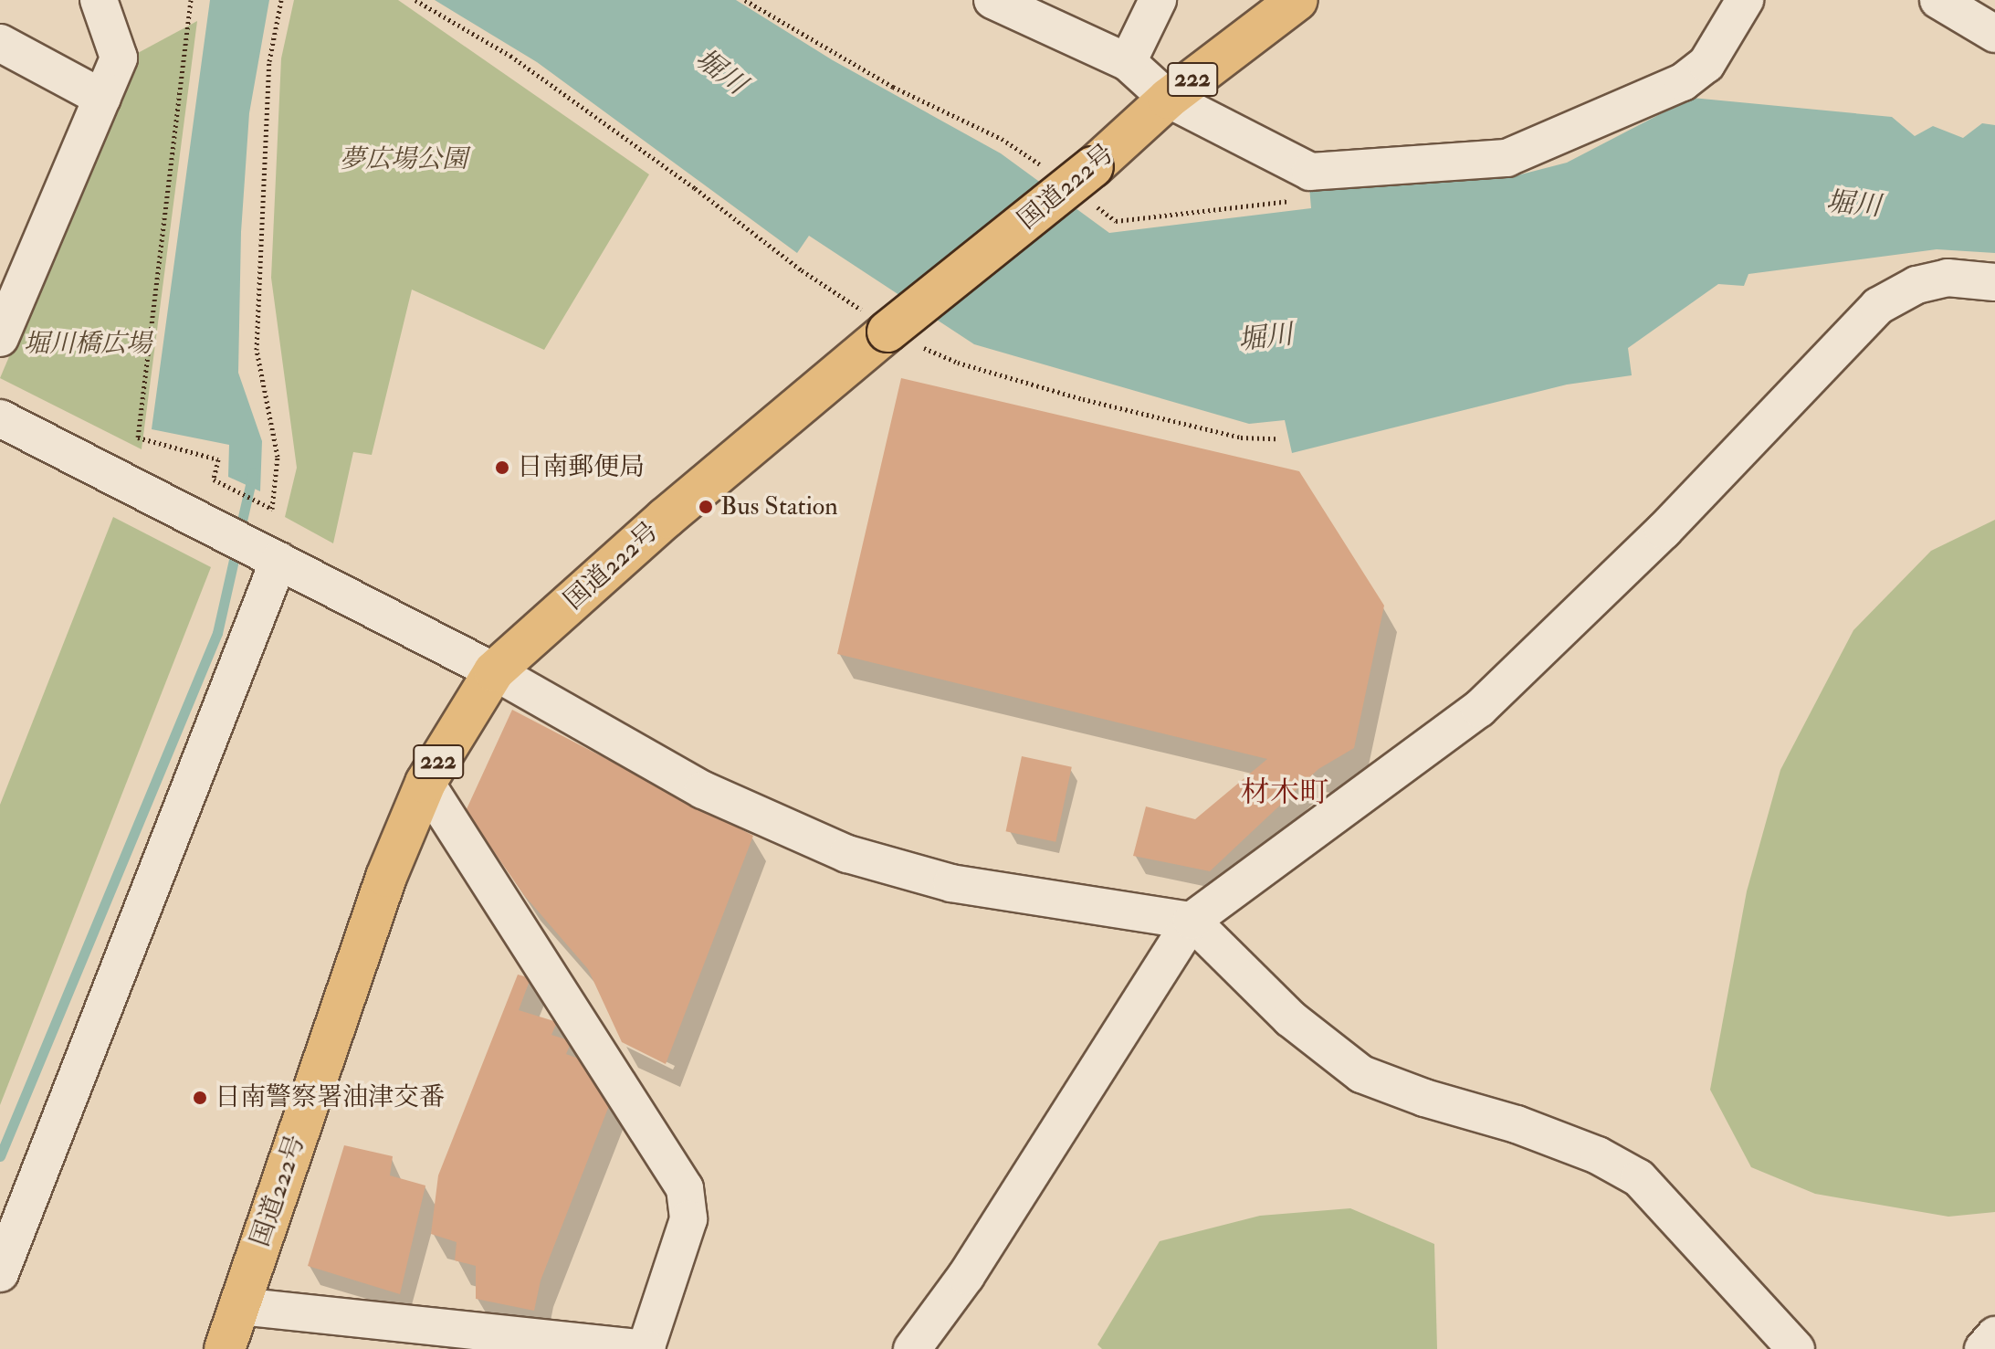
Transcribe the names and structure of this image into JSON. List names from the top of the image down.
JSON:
{
  "streets": {
    "highway": ["222", "国道222号"]
  },
  "districts": ["材木町"],
  "water": ["堀川"],
  "parks": ["夢広場公園", "堀川橋広場"],
  "places": ["日南郵便局", "Bus Station", "日南警察署油津交番"]
}
